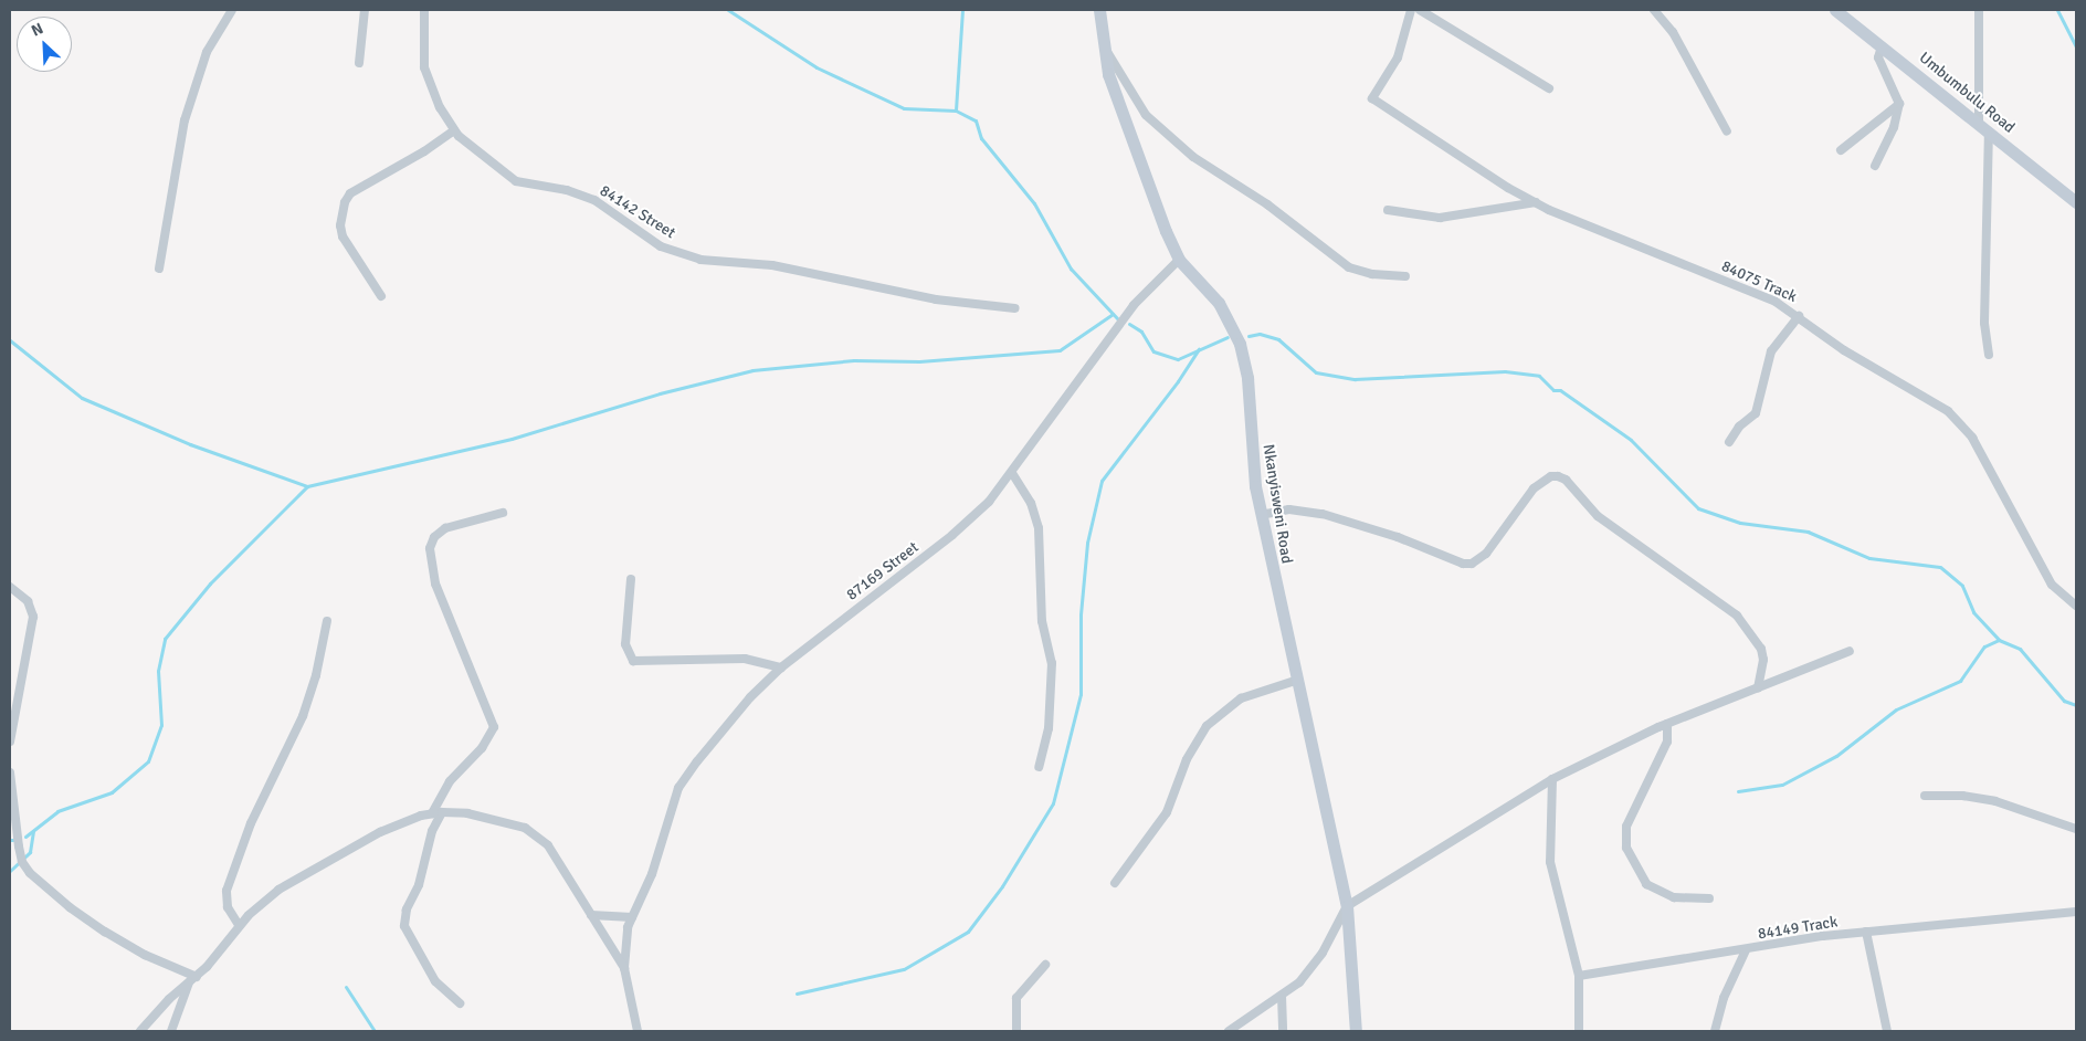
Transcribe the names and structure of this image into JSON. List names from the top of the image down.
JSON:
{
  "streets": {
    "street": [
      "Umbumbulu Road",
      "84142 Street",
      "84075 Track",
      "Nkanyisweni Road",
      "87169 Street",
      "84149 Track"
    ]
  },
  "crossings": [
    ["Nkanyisweni Road", "87169 Street"]
  ],
  "north": "top left"
}
